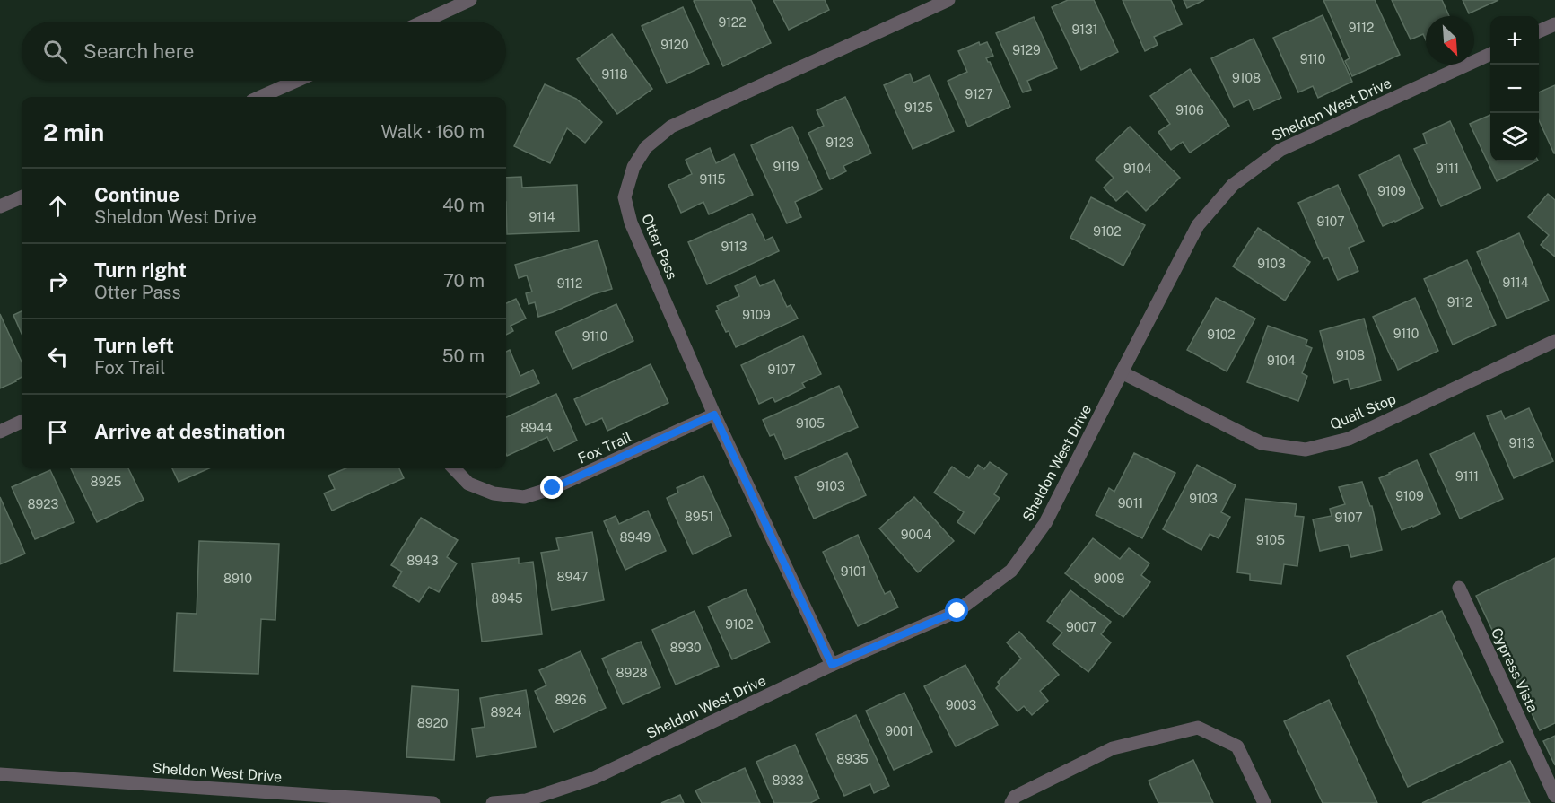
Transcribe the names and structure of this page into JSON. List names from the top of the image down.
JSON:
{
  "streets": {
    "street": [
      "Sheldon West Drive",
      "Otter Pass",
      "Quail Stop",
      "Fox Trail",
      "Cypress Vista"
    ]
  },
  "crossings": [
    ["Sheldon West Drive", "Otter Pass"],
    ["Sheldon West Drive", "Quail Stop"],
    ["Otter Pass", "Fox Trail"]
  ],
  "house_numbers": [
    "9122",
    "9112",
    "9131",
    "9120",
    "9129",
    "9110",
    "9118",
    "9108",
    "9127",
    "9125",
    "9106",
    "9123",
    "9119",
    "9104",
    "9111",
    "9115",
    "9109",
    "9114",
    "9107",
    "9102",
    "9113",
    "9103",
    "9114",
    "9112",
    "9112",
    "9109",
    "9110",
    "9102",
    "9110",
    "9108",
    "9104",
    "9107",
    "9105",
    "8944",
    "9113",
    "9111",
    "8925",
    "9103",
    "9109",
    "9103",
    "9011",
    "8923",
    "8951",
    "9107",
    "9004",
    "8949",
    "9105",
    "8943",
    "9101",
    "8947",
    "8910",
    "9009",
    "8945",
    "9102",
    "9007",
    "8930",
    "8928",
    "8926",
    "9003",
    "8924",
    "8920",
    "9001",
    "8935",
    "8933"
  ],
  "north": "bottom right",
  "page": {
    "map_buttons": ["+", "−"],
    "search": "Search here",
    "heading": ["2 min", "Walk · 160 m"],
    "list": [
      ["Continue", "Sheldon West Drive", "40 m"],
      ["Turn right", "Otter Pass", "70 m"],
      ["Turn left", "Fox Trail", "50 m"],
      "Arrive at destination"
    ]
  }
}
